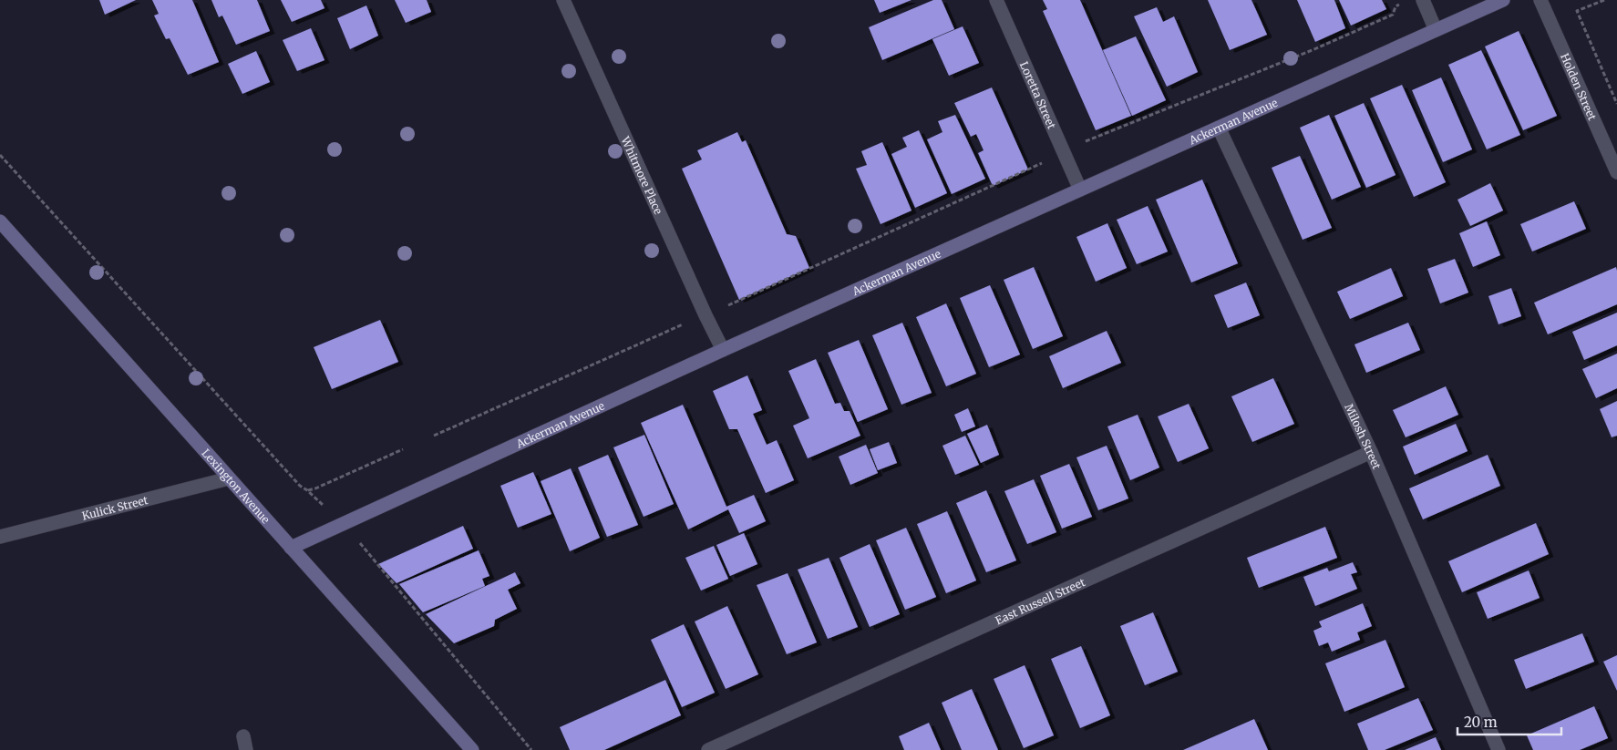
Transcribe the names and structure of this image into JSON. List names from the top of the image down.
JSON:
{
  "streets": {
    "street": [
      "Holden Street",
      "Loretta Street",
      "Ackerman Avenue",
      "Whitmore Place",
      "Milosh Street",
      "Lexington Avenue",
      "Kulick Street",
      "East Russell Street"
    ]
  },
  "crossings": [
    ["Loretta Street", "Ackerman Avenue"],
    ["Ackerman Avenue", "Whitmore Place"],
    ["Ackerman Avenue", "Milosh Street"],
    ["Ackerman Avenue", "Lexington Avenue"],
    ["Milosh Street", "East Russell Street"],
    ["Lexington Avenue", "Kulick Street"]
  ],
  "scale_bar": "20 m"
}
